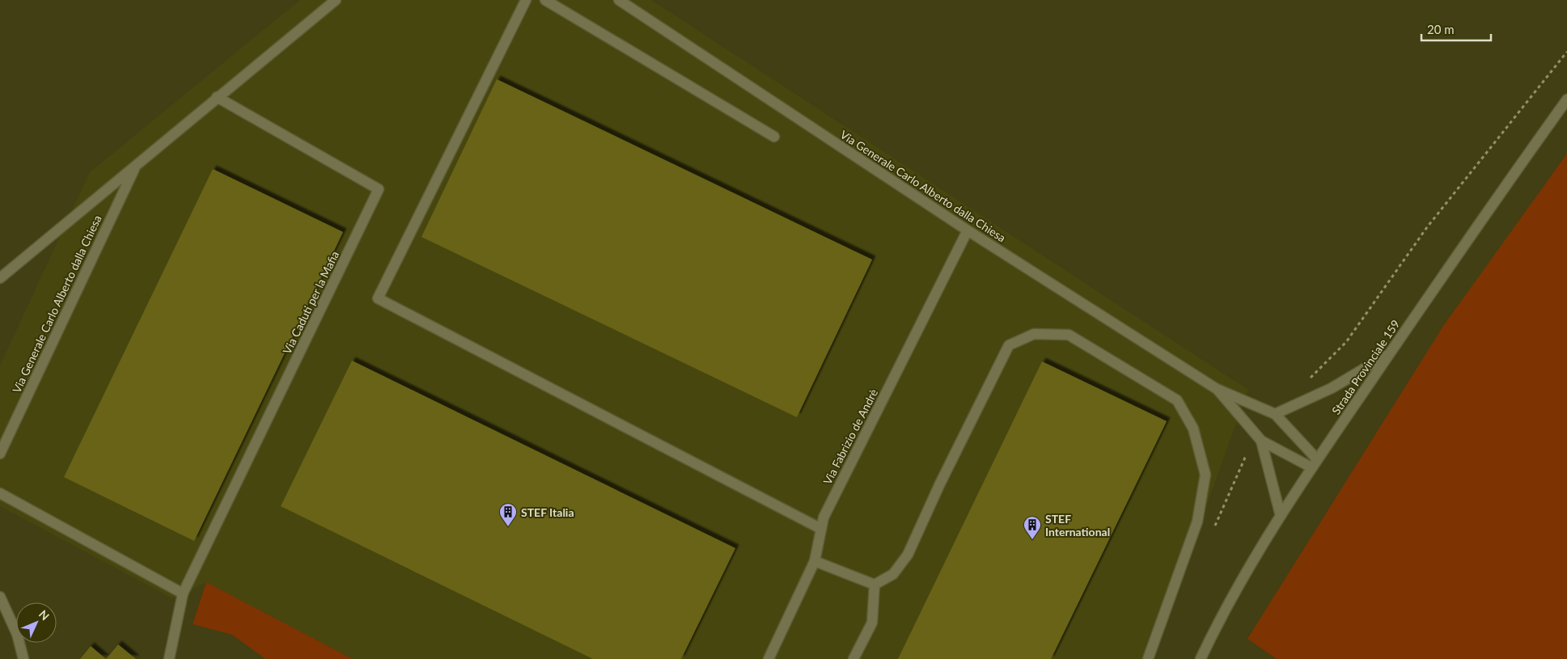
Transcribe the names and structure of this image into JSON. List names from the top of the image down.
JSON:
{
  "streets": {
    "street": [
      "Via Generale Carlo Alberto dalla Chiesa",
      "Via Caduti per la Mafia",
      "Strada Provinciale 159",
      "Via Fabrizio de Andrè"
    ]
  },
  "crossings": [
    ["Via Generale Carlo Alberto dalla Chiesa", "Via Caduti per la Mafia"],
    ["Via Generale Carlo Alberto dalla Chiesa", "Via Fabrizio de Andrè"]
  ],
  "places": {
    "building": ["STEF Italia", "STEF International"]
  },
  "scale_bar": "20 m",
  "north": "top right"
}
